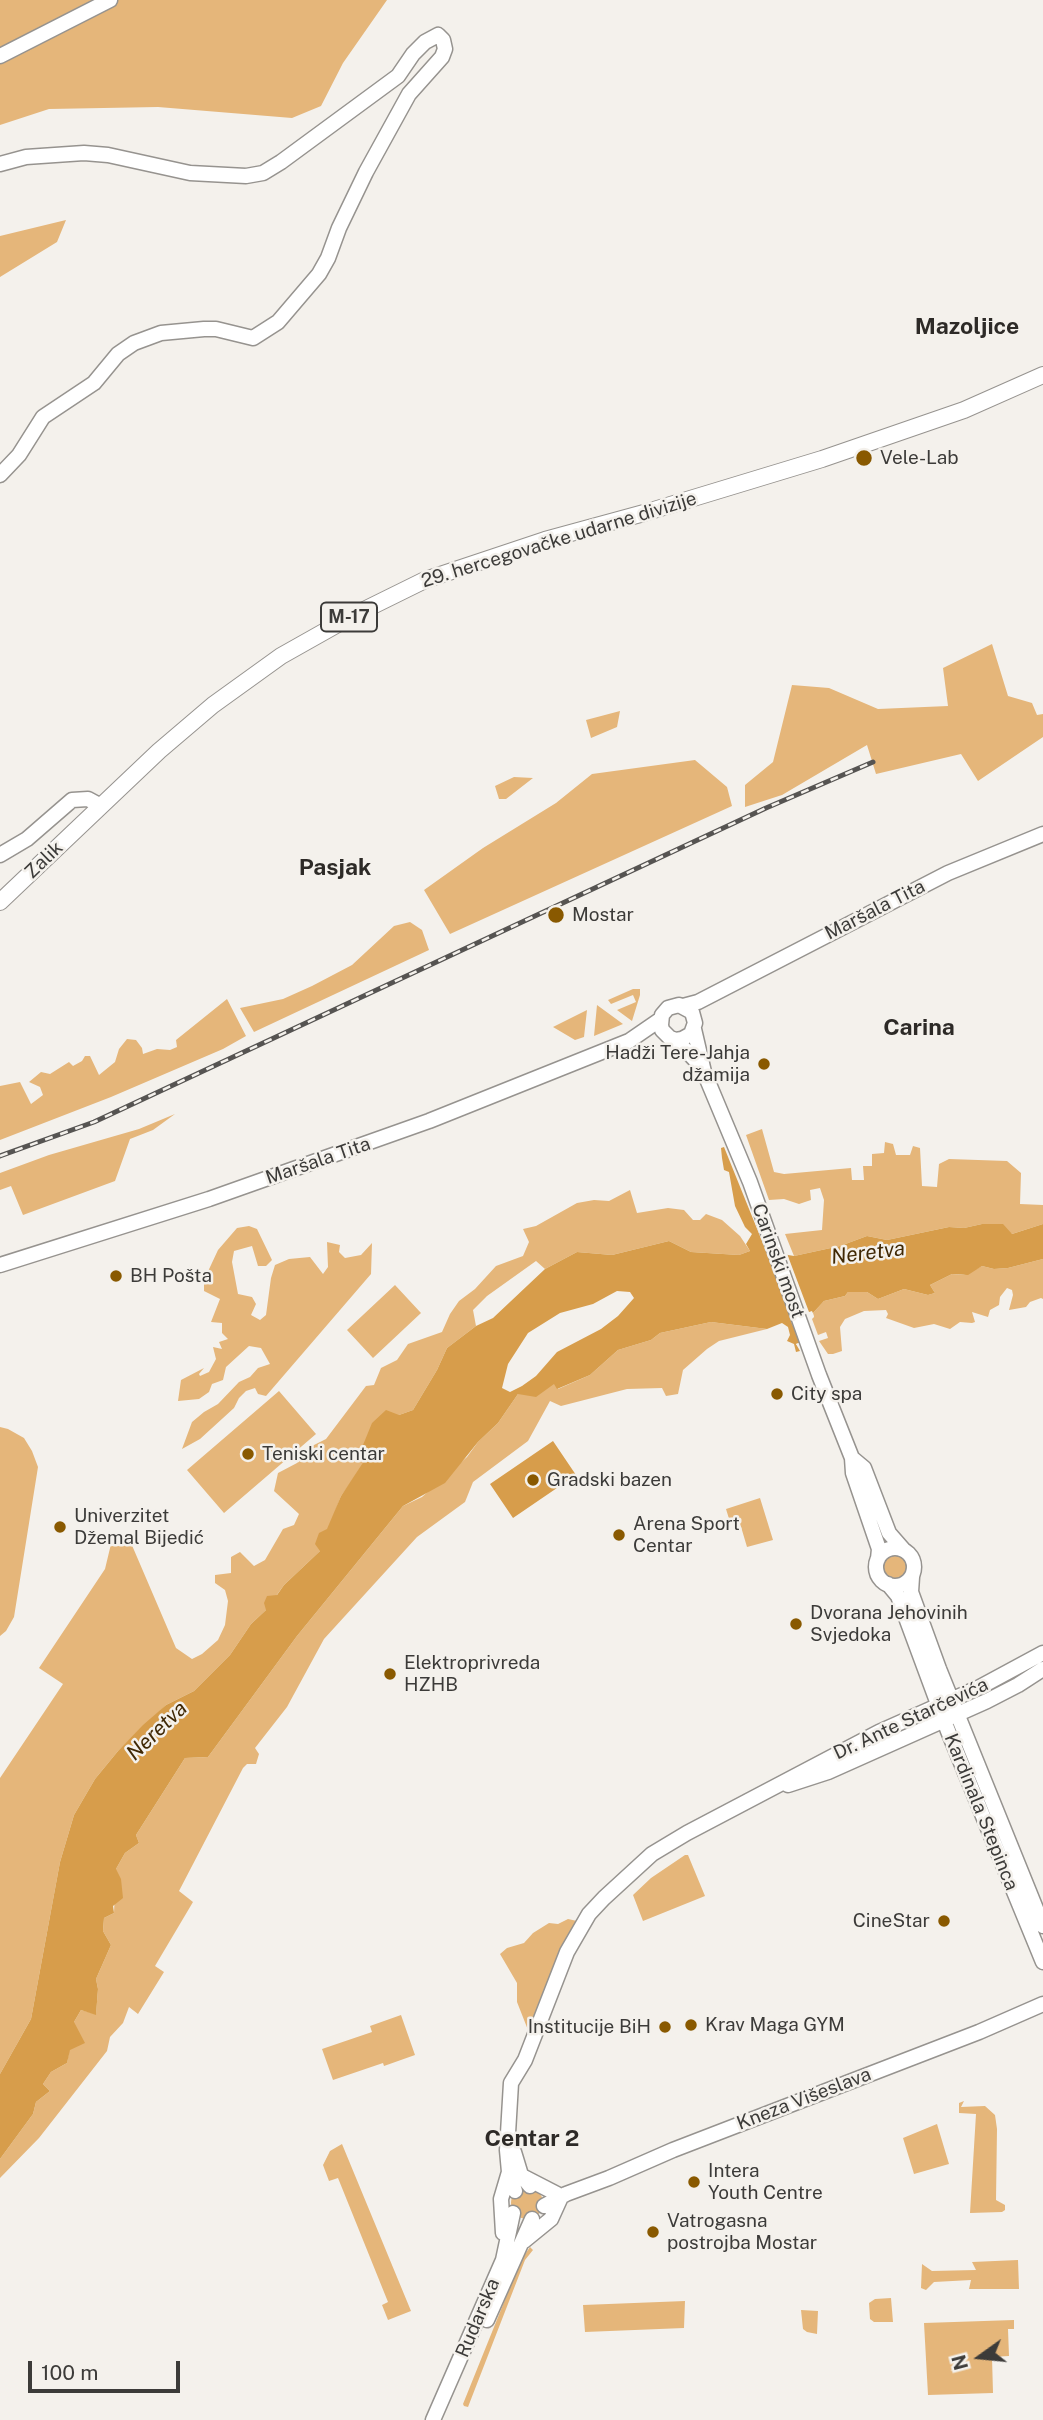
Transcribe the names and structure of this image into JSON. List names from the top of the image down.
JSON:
{
  "streets": {
    "main road": ["29. hercegovačke udarne divizije", "M-17", "Zalik"],
    "street": [
      "Maršala Tita",
      "Carinski most",
      "Dr. Ante Starčevića",
      "Kardinala Stepinca",
      "Kneza Višeslava",
      "Rudarska"
    ]
  },
  "crossings": [
    ["29. hercegovačke udarne divizije", "Zalik"],
    ["Dr. Ante Starčevića", "Kardinala Stepinca"],
    ["Dr. Ante Starčevića", "Kneza Višeslava"],
    ["Dr. Ante Starčevića", "Rudarska"],
    ["Kneza Višeslava", "Rudarska"]
  ],
  "districts": [
    "Mazoljice",
    "Pasjak",
    "Carina",
    "Centar 2"
  ],
  "water": ["Neretva"],
  "places": [
    "Vele-Lab",
    "Mostar",
    "Hadži Tere-Jahja džamija",
    "BH Pošta",
    "City spa",
    "Teniski centar",
    "Gradski bazen",
    "Univerzitet Džemal Bijedić",
    "Arena Sport Centar",
    "Dvorana Jehovinih Svjedoka",
    "Elektroprivreda HZHB",
    "CineStar",
    "Krav Maga GYM",
    "Institucije BiH",
    "Intera Youth Centre",
    "Vatrogasna postrojba Mostar"
  ],
  "scale_bar": "100 m",
  "north": "left"
}
